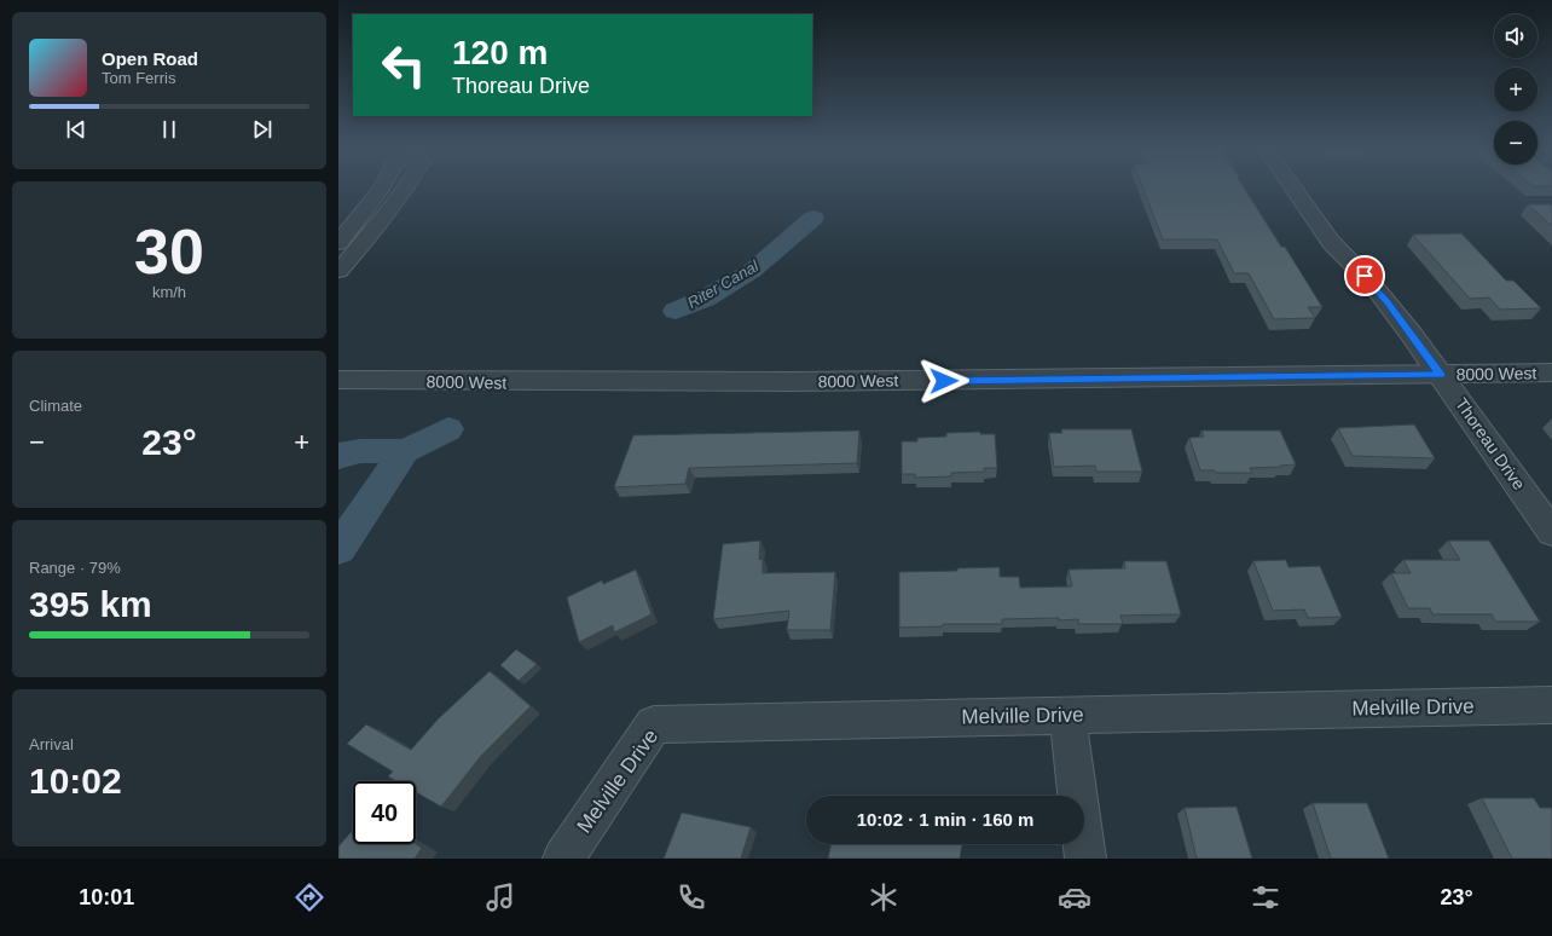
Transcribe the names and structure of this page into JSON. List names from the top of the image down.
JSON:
{
  "streets": {
    "street": ["8000 West", "Thoreau Drive", "Melville Drive"]
  },
  "crossings": [
    ["8000 West", "Thoreau Drive"]
  ],
  "water": ["Riter Canal"],
  "page": {
    "map_buttons": ["+", "−"],
    "turn": ["120 m", "Thoreau Drive"],
    "song": ["Open Road", "Tom Ferris"],
    "tile": [
      ["30", "km/h"],
      "Climate",
      ["Range · 79%", "395 km"],
      ["Arrival", "10:02"]
    ],
    "heat": ["−", "23°", "+"],
    "limit": "40",
    "trip": "10:02 · 1 min · 160 m",
    "tabs": ["10:01", "23°"]
  }
}
